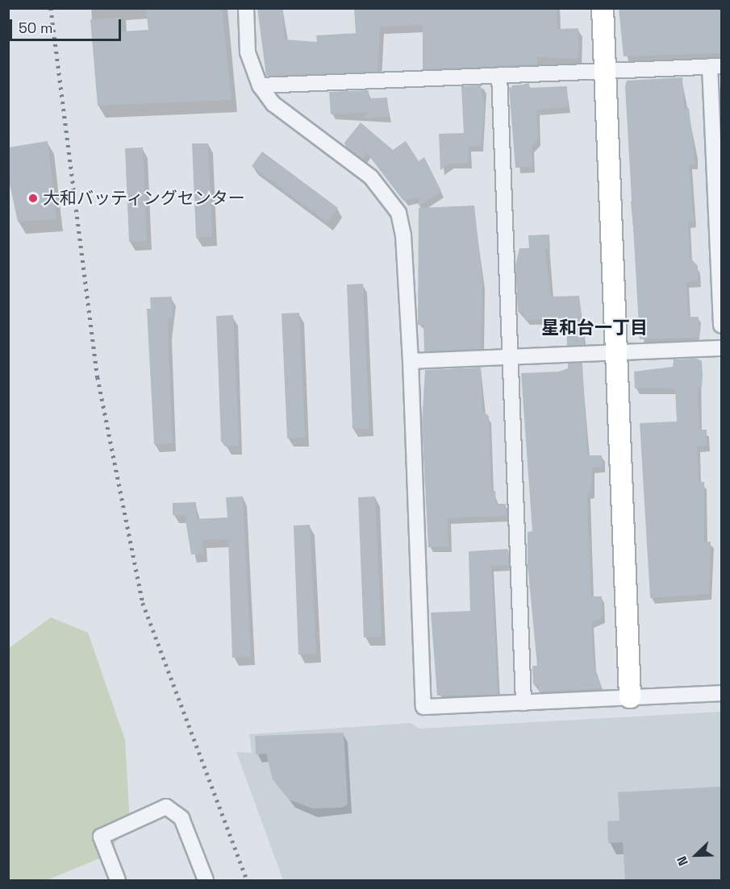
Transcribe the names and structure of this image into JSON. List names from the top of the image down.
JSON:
{
  "districts": ["星和台一丁目"],
  "places": ["大和バッティングセンター"],
  "scale_bar": "50 m",
  "north": "bottom left"
}
